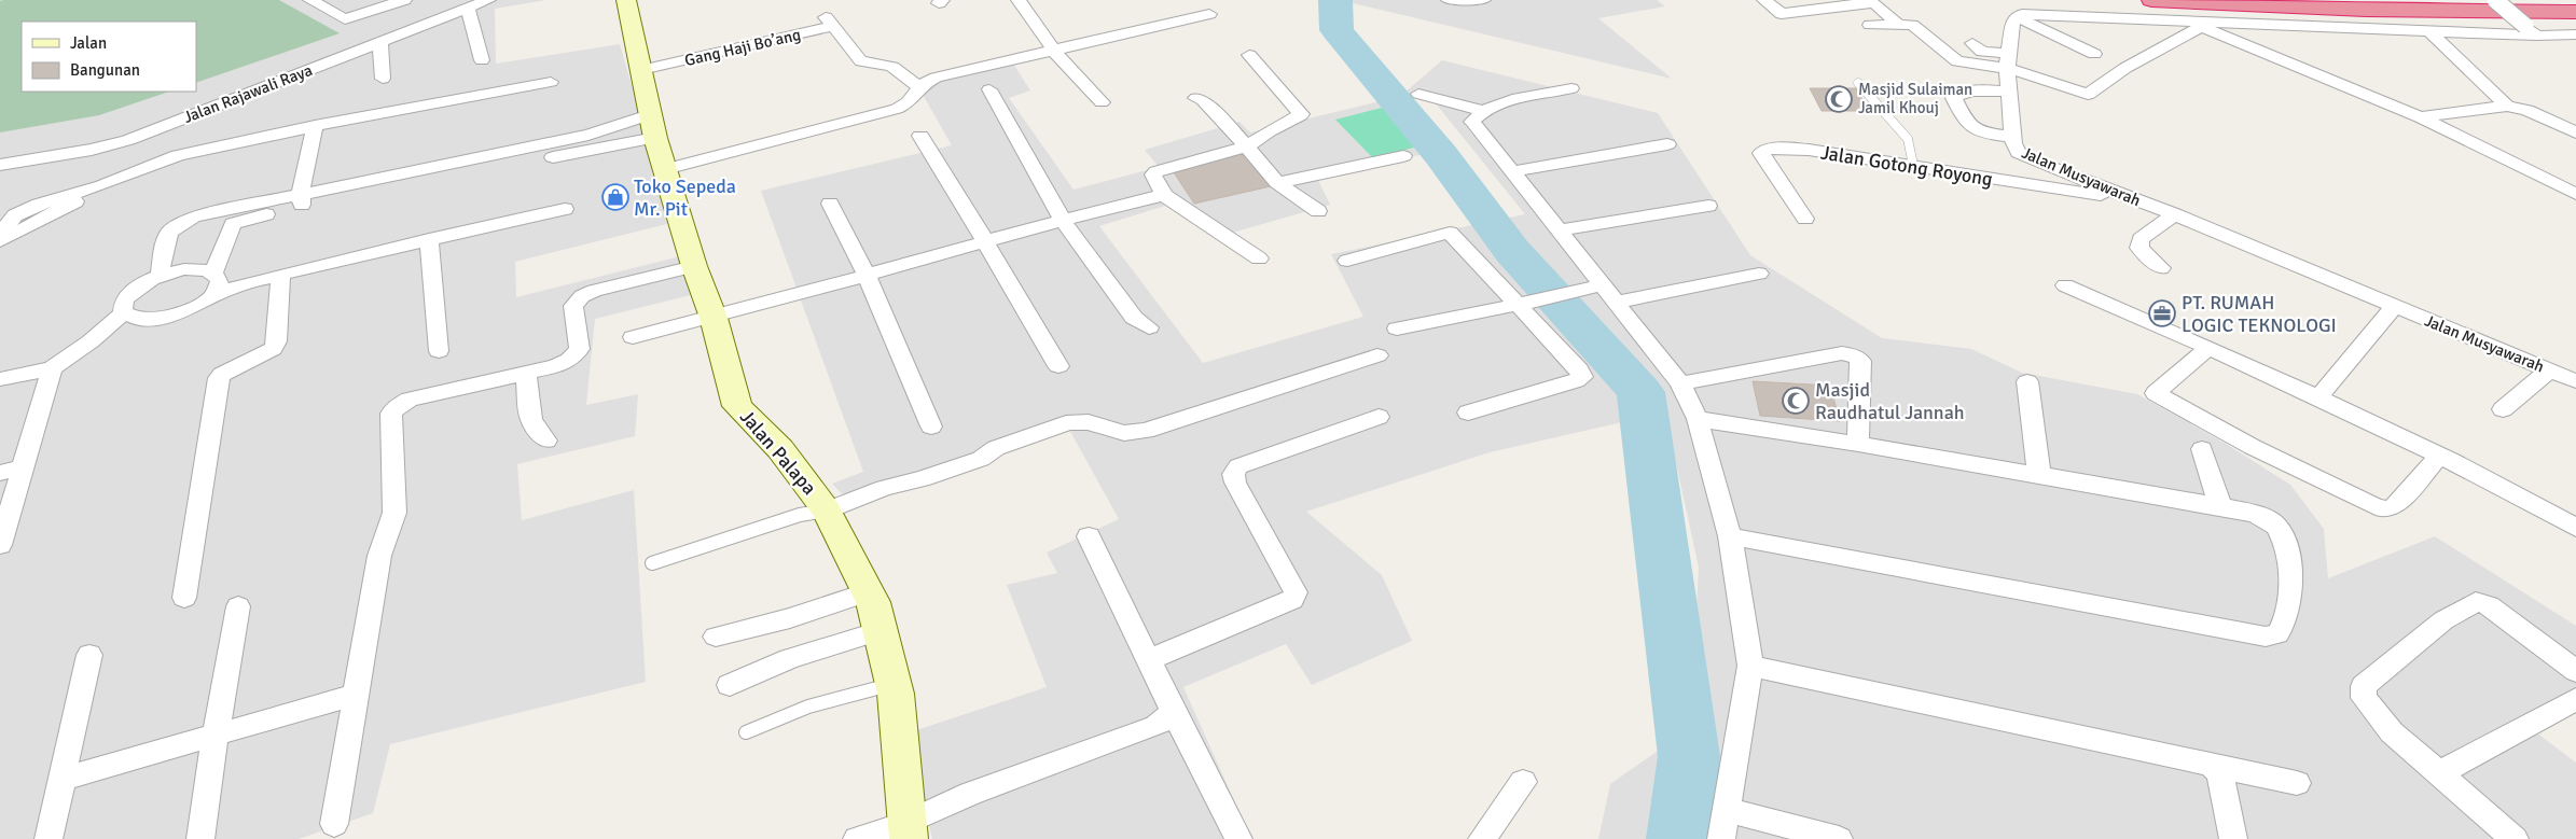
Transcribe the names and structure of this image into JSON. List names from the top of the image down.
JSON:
{
  "streets": {
    "street": [
      "Gang Haji Bo’ang",
      "Jalan Rajawali Raya",
      "Jalan Gotong Royong",
      "Jalan Musyawarah",
      "Jalan Palapa"
    ]
  },
  "crossings": [
    ["Gang Haji Bo’ang", "Jalan Palapa"],
    ["Jalan Gotong Royong", "Jalan Musyawarah"]
  ],
  "places": {
    "mosque": ["Masjid Sulaiman Jamil Khouj", "Masjid Raudhatul Jannah"],
    "shop": ["Toko Sepeda Mr. Pit"],
    "office": ["PT. RUMAH LOGIC TEKNOLOGI"]
  },
  "legend": ["Jalan", "Bangunan"]
}
